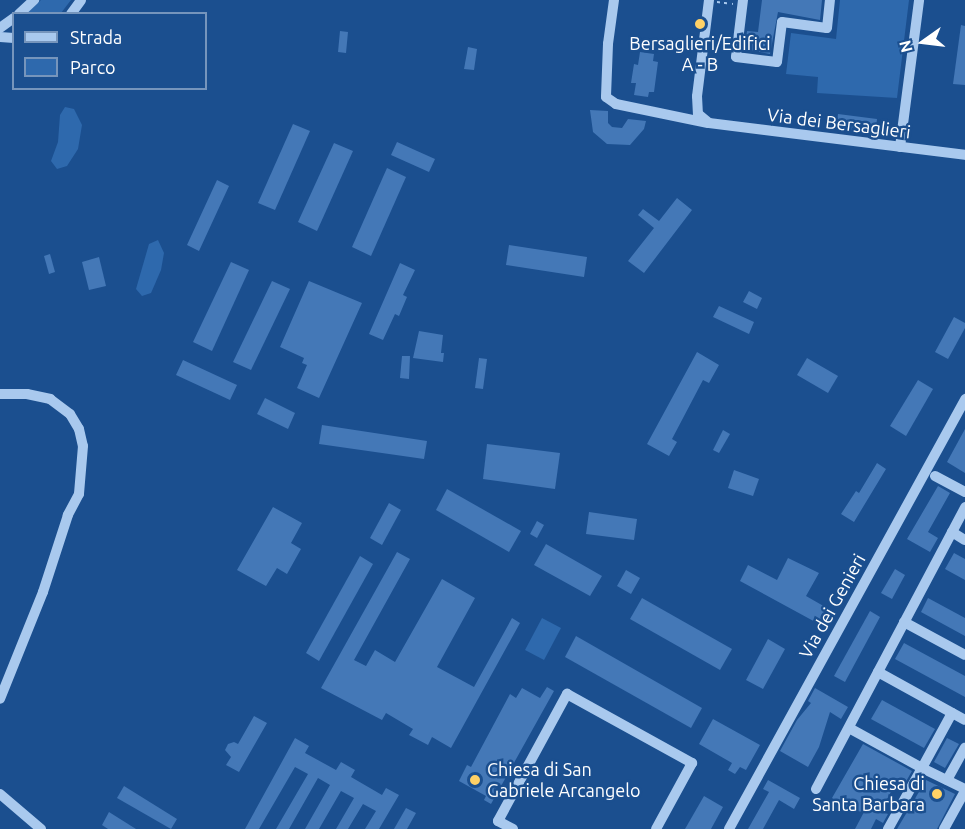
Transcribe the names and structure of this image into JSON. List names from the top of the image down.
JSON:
{
  "streets": {
    "street": ["Via dei Bersaglieri", "Via dei Genieri"]
  },
  "places": ["Bersaglieri/Edifici A - B", "Chiesa di San Gabriele Arcangelo", "Chiesa di Santa Barbara"],
  "legend": ["Strada", "Parco"],
  "north": "left"
}
